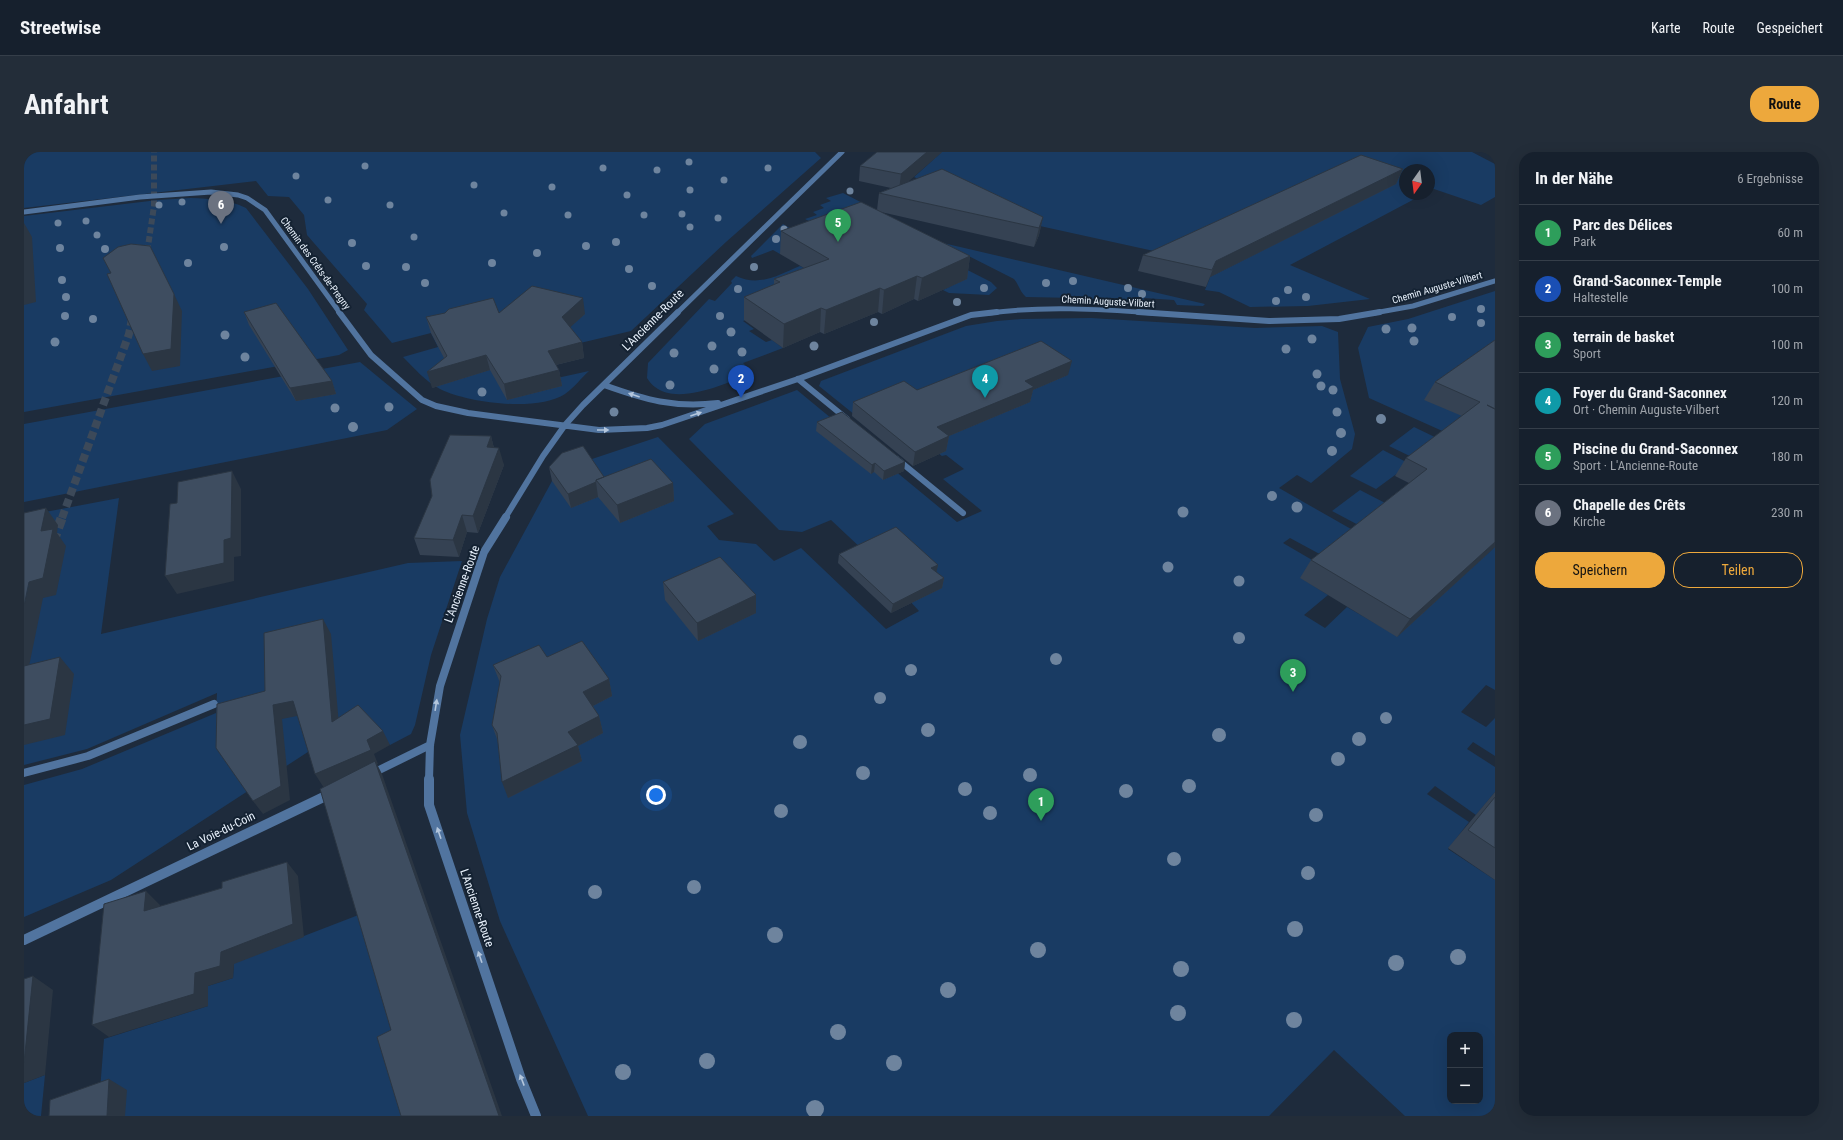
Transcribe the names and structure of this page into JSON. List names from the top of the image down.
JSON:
{
  "streets": {
    "street": [
      "Chemin des Crêts-de-Pregny",
      "Chemin Auguste-Vilbert",
      "L'Ancienne-Route",
      "La Voie-du-Coin"
    ]
  },
  "crossings": [
    ["Chemin des Crêts-de-Pregny", "Chemin Auguste-Vilbert"],
    ["Chemin des Crêts-de-Pregny", "L'Ancienne-Route"],
    ["Chemin Auguste-Vilbert", "L'Ancienne-Route"]
  ],
  "one_way": ["L'Ancienne-Route"],
  "north": "bottom",
  "page": {
    "header": "Streetwise",
    "nav": ["Karte", "Route", "Gespeichert"],
    "buttons": [
      "Route",
      ["Speichern", "Teilen"]
    ],
    "title": "Anfahrt",
    "heading": ["In der Nähe", "6 Ergebnisse"],
    "pins": [
      "6",
      "5",
      "2",
      "4",
      "3",
      "1"
    ],
    "list": [
      {
        "mark": "1",
        "name": "Parc des Délices",
        "note": "Park",
        "value": "60 m"
      },
      {
        "mark": "2",
        "name": "Grand-Saconnex-Temple",
        "note": "Haltestelle",
        "value": "100 m"
      },
      {
        "mark": "3",
        "name": "terrain de basket",
        "note": "Sport",
        "value": "100 m"
      },
      {
        "mark": "4",
        "name": "Foyer du Grand-Saconnex",
        "note": "Ort · Chemin Auguste-Vilbert",
        "value": "120 m"
      },
      {
        "mark": "5",
        "name": "Piscine du Grand-Saconnex",
        "note": "Sport · L'Ancienne-Route",
        "value": "180 m"
      },
      {
        "mark": "6",
        "name": "Chapelle des Crêts",
        "note": "Kirche",
        "value": "230 m"
      }
    ],
    "map_buttons": ["+", "−"]
  }
}
